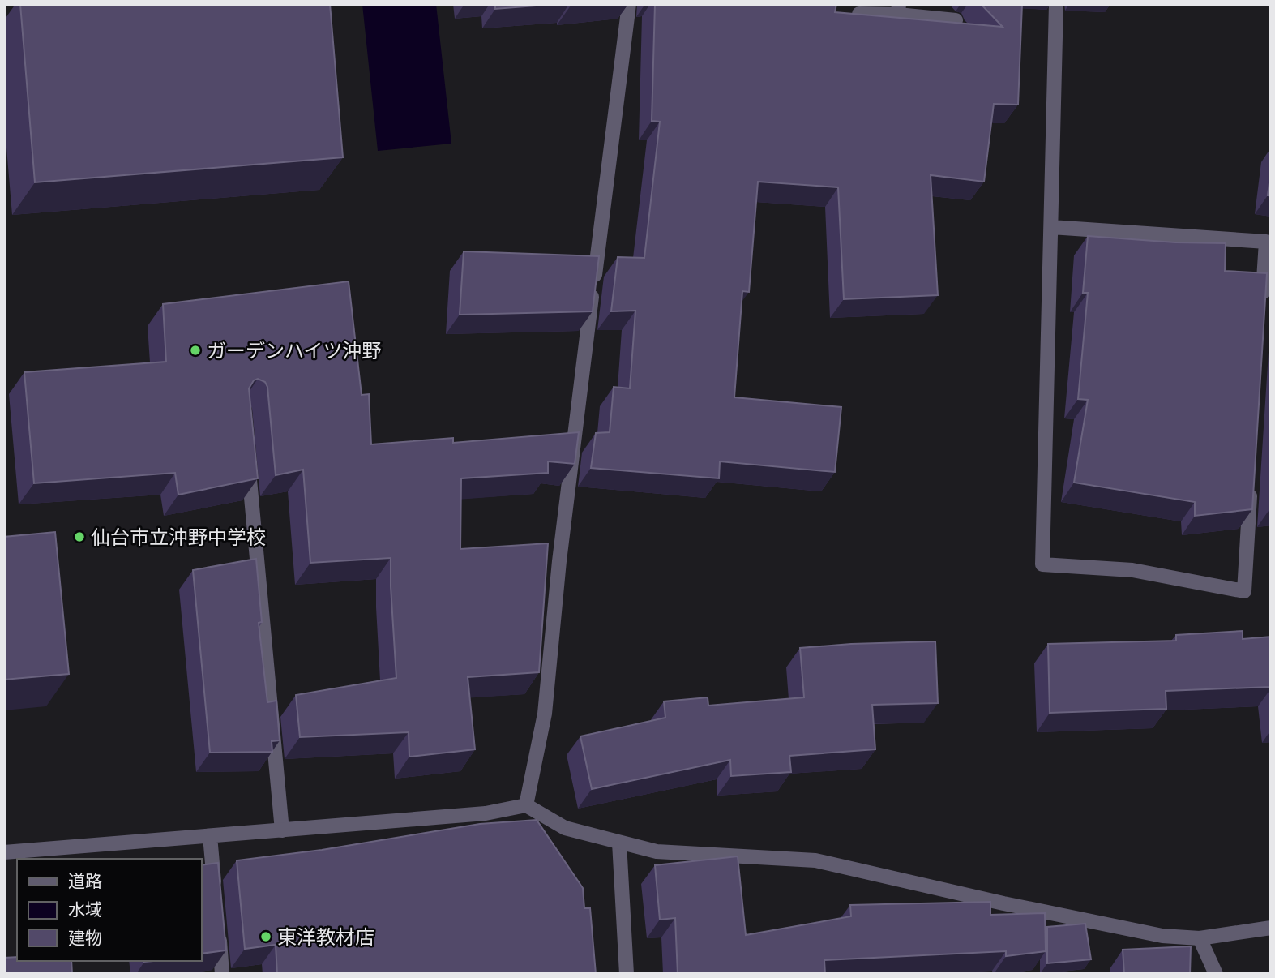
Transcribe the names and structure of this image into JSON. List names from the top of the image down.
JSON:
{
  "places": ["ガーデンハイツ沖野", "仙台市立沖野中学校", "東洋教材店"],
  "legend": ["道路", "水域", "建物"]
}
